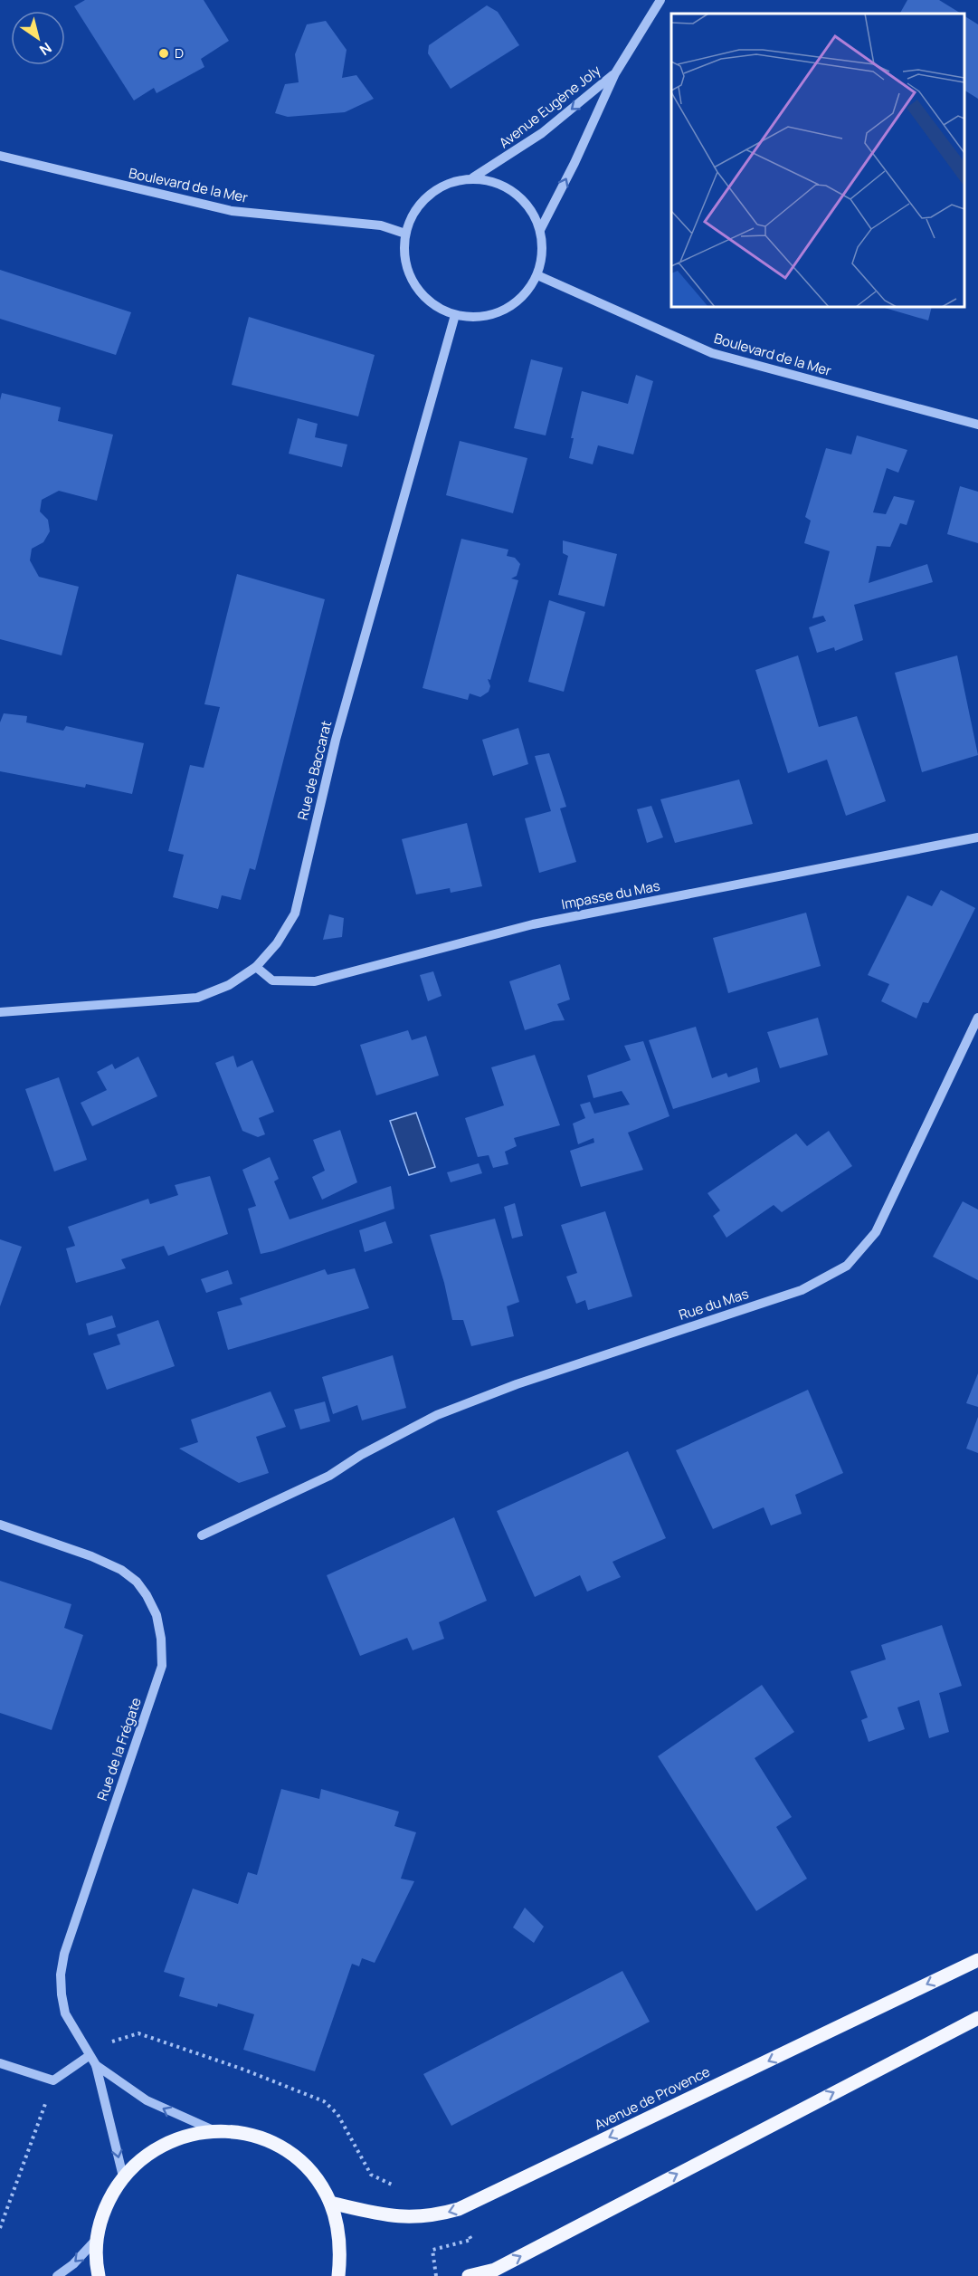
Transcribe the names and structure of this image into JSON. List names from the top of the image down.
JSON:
{
  "streets": {
    "main road": ["Avenue de Provence"],
    "street": [
      "Avenue Eugène Joly",
      "Boulevard de la Mer",
      "Rue de Baccarat",
      "Impasse du Mas",
      "Rue du Mas",
      "Rue de la Frégate"
    ]
  },
  "crossings": [
    ["Avenue Eugène Joly", "Boulevard de la Mer"],
    ["Avenue Eugène Joly", "Rue de Baccarat"],
    ["Boulevard de la Mer", "Rue de Baccarat"],
    ["Rue de Baccarat", "Impasse du Mas"]
  ],
  "places": ["D"],
  "north": "bottom right"
}
